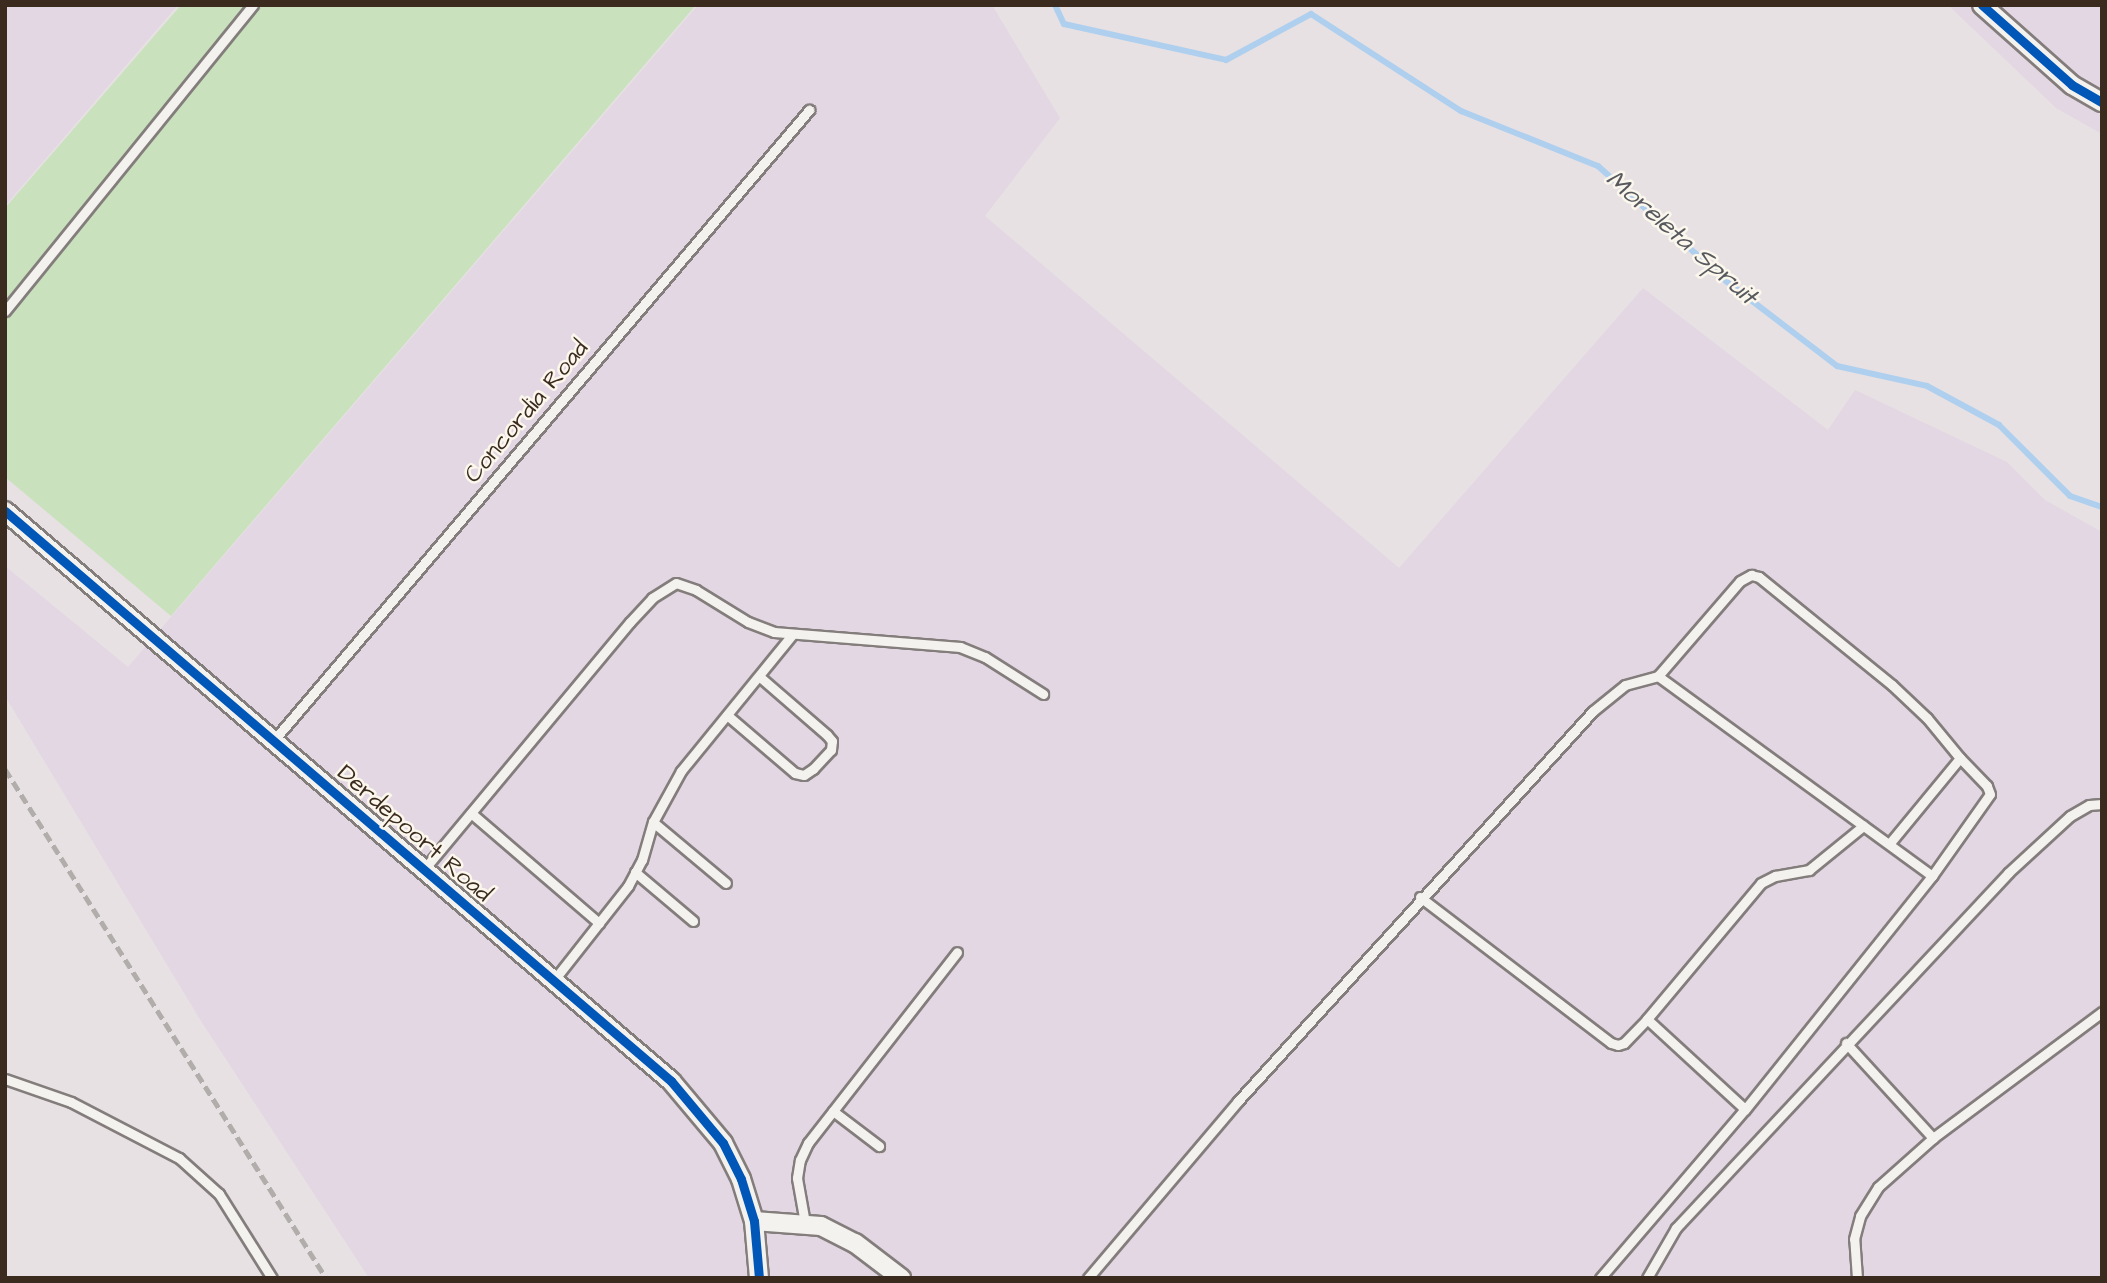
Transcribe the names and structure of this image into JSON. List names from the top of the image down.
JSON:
{
  "streets": {
    "street": ["Derdepoort Road"],
    "lane": ["Concordia Road"]
  },
  "crossings": [
    ["Concordia Road", "Derdepoort Road"]
  ],
  "water": ["Moreleta Spruit"]
}
